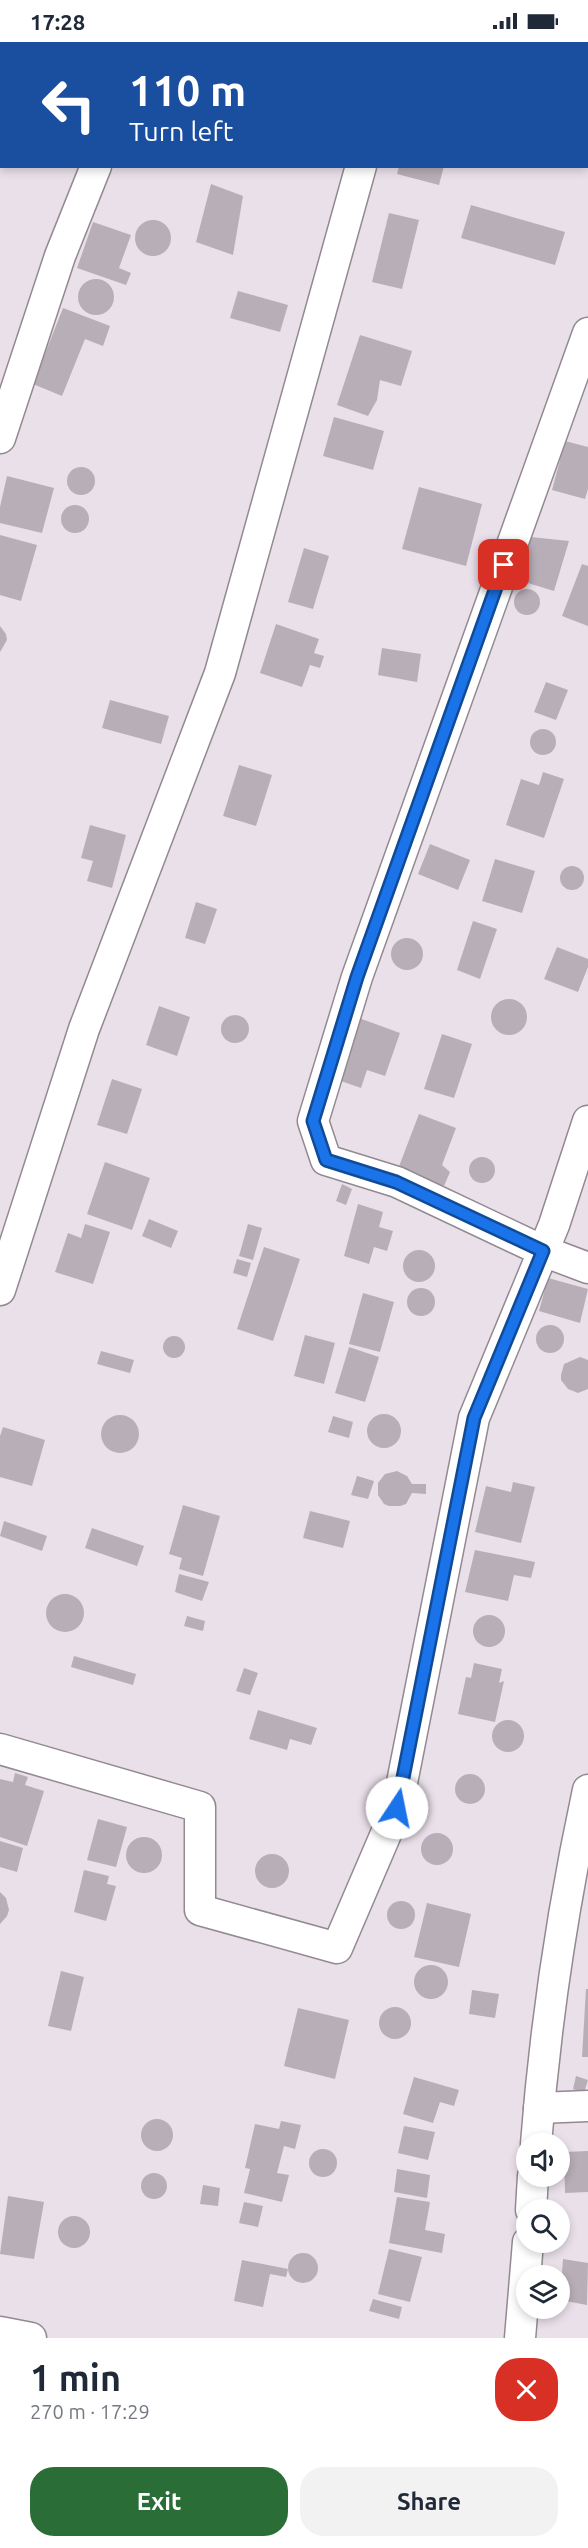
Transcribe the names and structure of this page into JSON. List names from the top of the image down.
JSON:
{
  "page": {
    "status": "17:28",
    "turn": ["110 m", "Turn left"],
    "heading": ["1 min", "270 m · 17:29"],
    "buttons": ["Exit", "Share"]
  }
}
